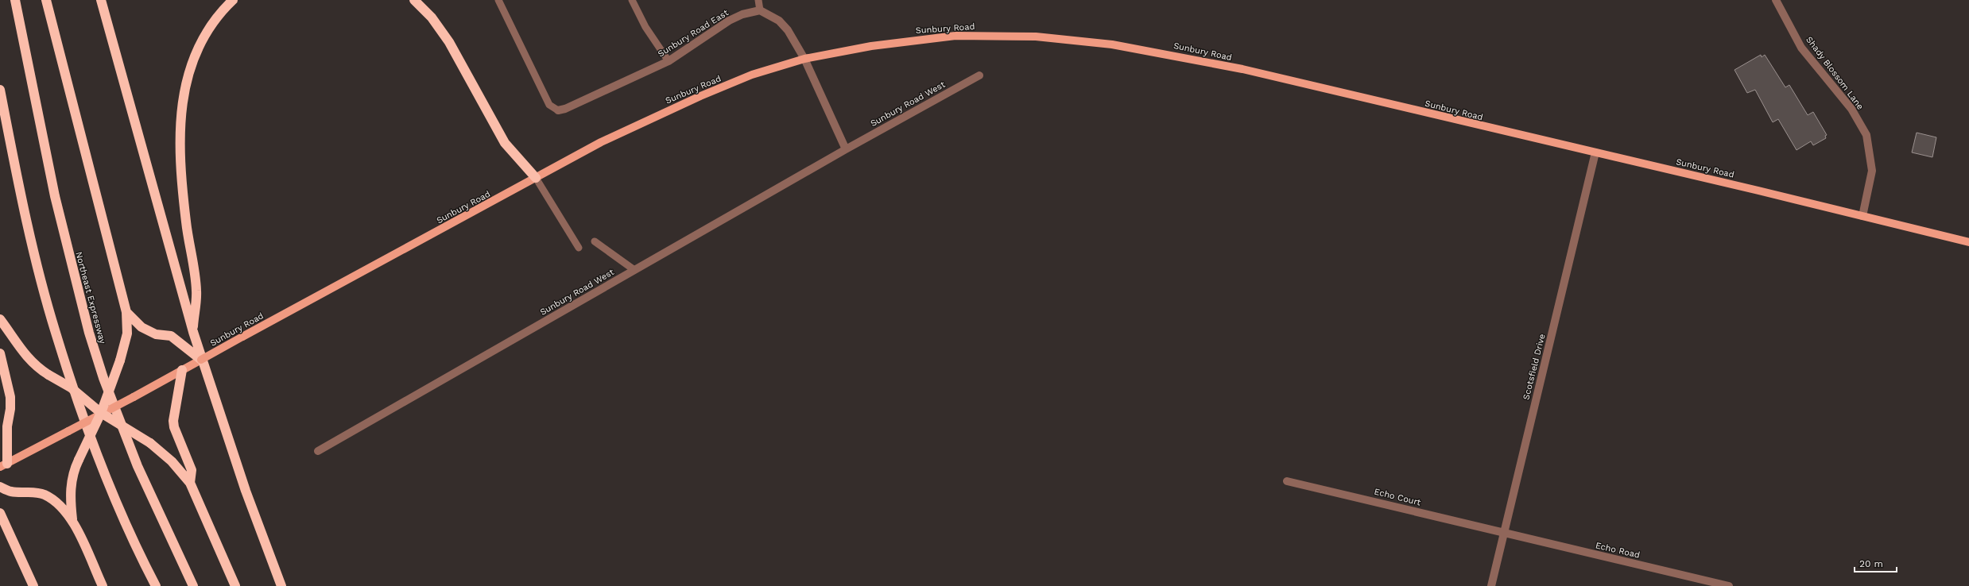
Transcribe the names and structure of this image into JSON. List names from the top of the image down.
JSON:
{
  "streets": {
    "highway": ["Northeast Expressway"],
    "main road": ["Sunbury Road"],
    "street": [
      "Sunbury Road East",
      "Shady Blossom Lane",
      "Sunbury Road West",
      "Scotsfield Drive",
      "Echo Court",
      "Echo Road"
    ]
  },
  "crossings": [
    ["Sunbury Road", "Shady Blossom Lane"],
    ["Sunbury Road", "Scotsfield Drive"],
    ["Scotsfield Drive", "Echo Court"],
    ["Scotsfield Drive", "Echo Road"],
    ["Echo Court", "Echo Road"]
  ],
  "scale_bar": "20 m"
}
